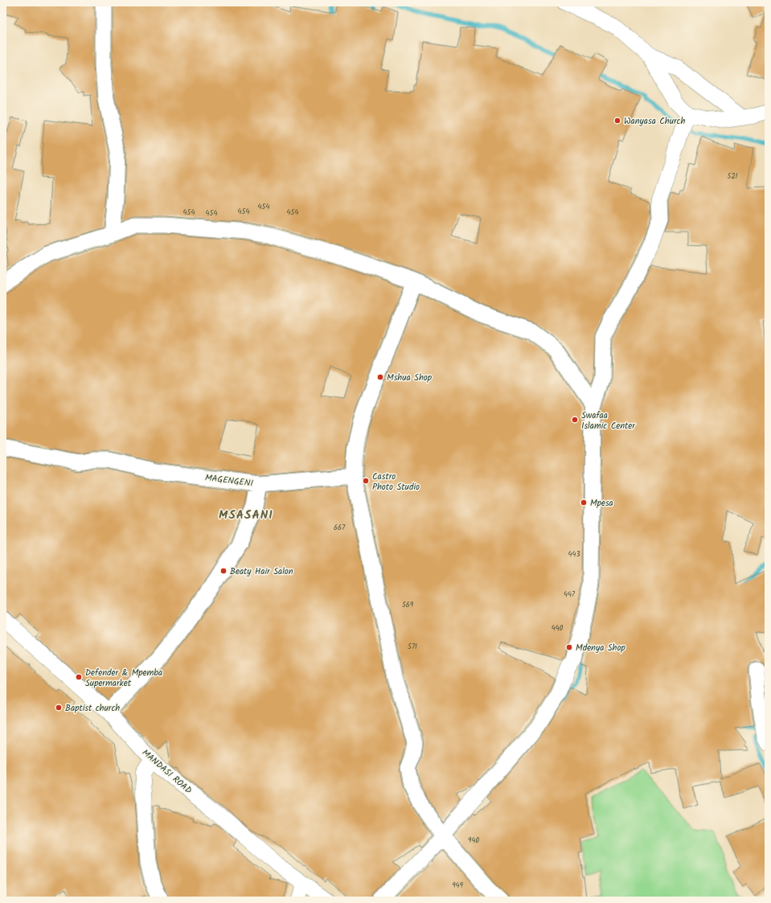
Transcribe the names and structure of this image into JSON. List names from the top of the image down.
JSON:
{
  "streets": {
    "street": ["MAGENGENI", "MANDASI ROAD"]
  },
  "crossings": [
    ["MAGENGENI", "MANDASI ROAD"]
  ],
  "districts": ["MSASANI"],
  "places": [
    "Wanyasa Church",
    "Mshua Shop",
    "Swafaa Islamic Center",
    "Castro Photo Studio",
    "Mpesa",
    "Beaty Hair Salon",
    "Mdenya Shop",
    "Defender & Mpemba Supermarket",
    "Baptist church"
  ],
  "house_numbers": [
    "521",
    "454",
    "454",
    "454",
    "454",
    "454",
    "667",
    "443",
    "447",
    "569",
    "440",
    "571",
    "940",
    "949"
  ]
}
